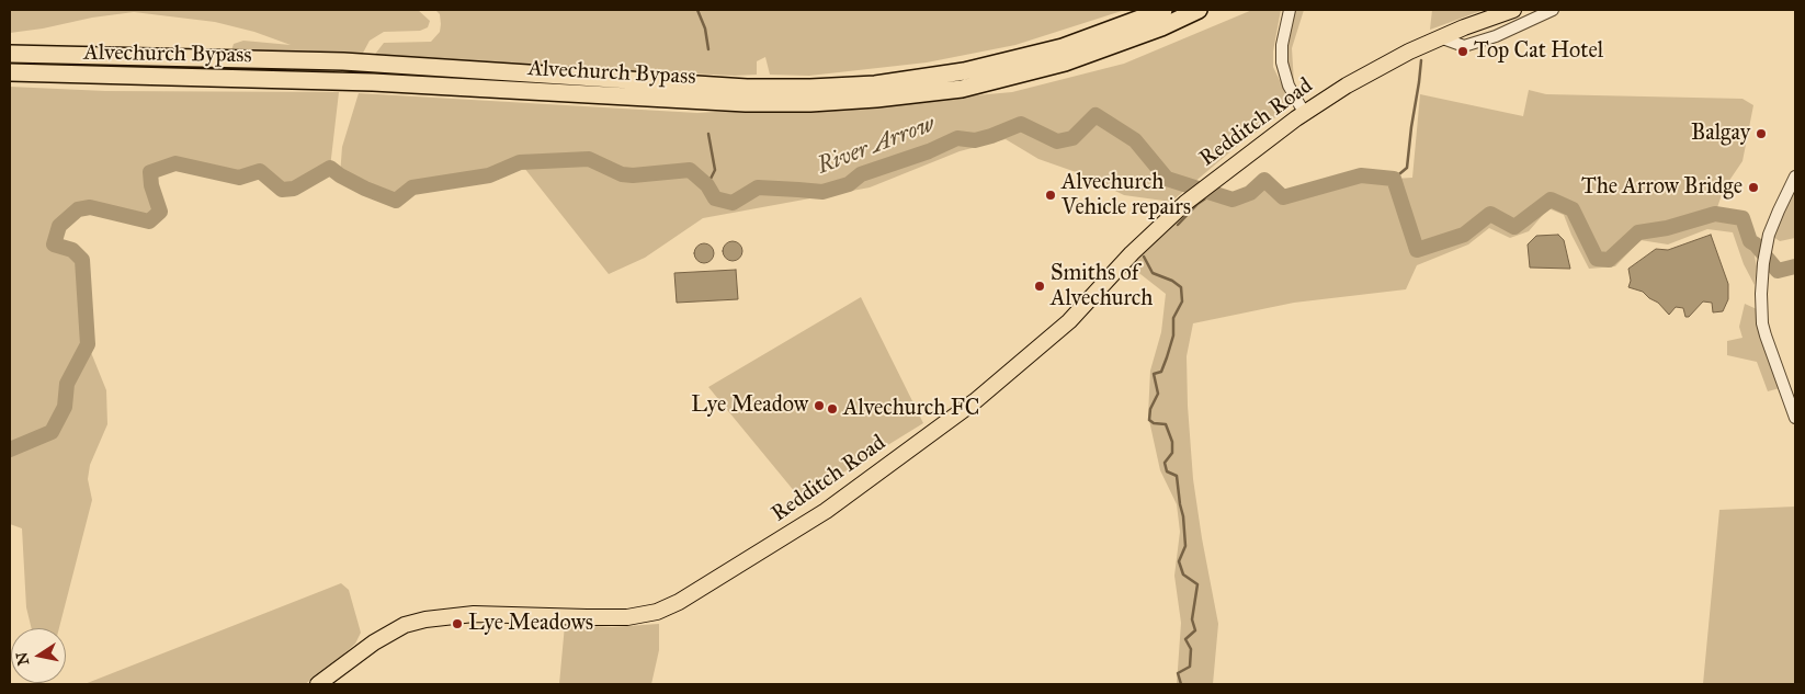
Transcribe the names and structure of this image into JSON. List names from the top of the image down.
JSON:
{
  "streets": {
    "highway": ["Alvechurch Bypass"],
    "main road": ["Redditch Road"]
  },
  "water": ["River Arrow"],
  "places": [
    "Top Cat Hotel",
    "Balgay",
    "The Arrow Bridge",
    "Alvechurch Vehicle repairs",
    "Smiths of Alvechurch",
    "Lye Meadow",
    "Alvechurch FC",
    "Lye Meadows"
  ],
  "north": "left"
}
